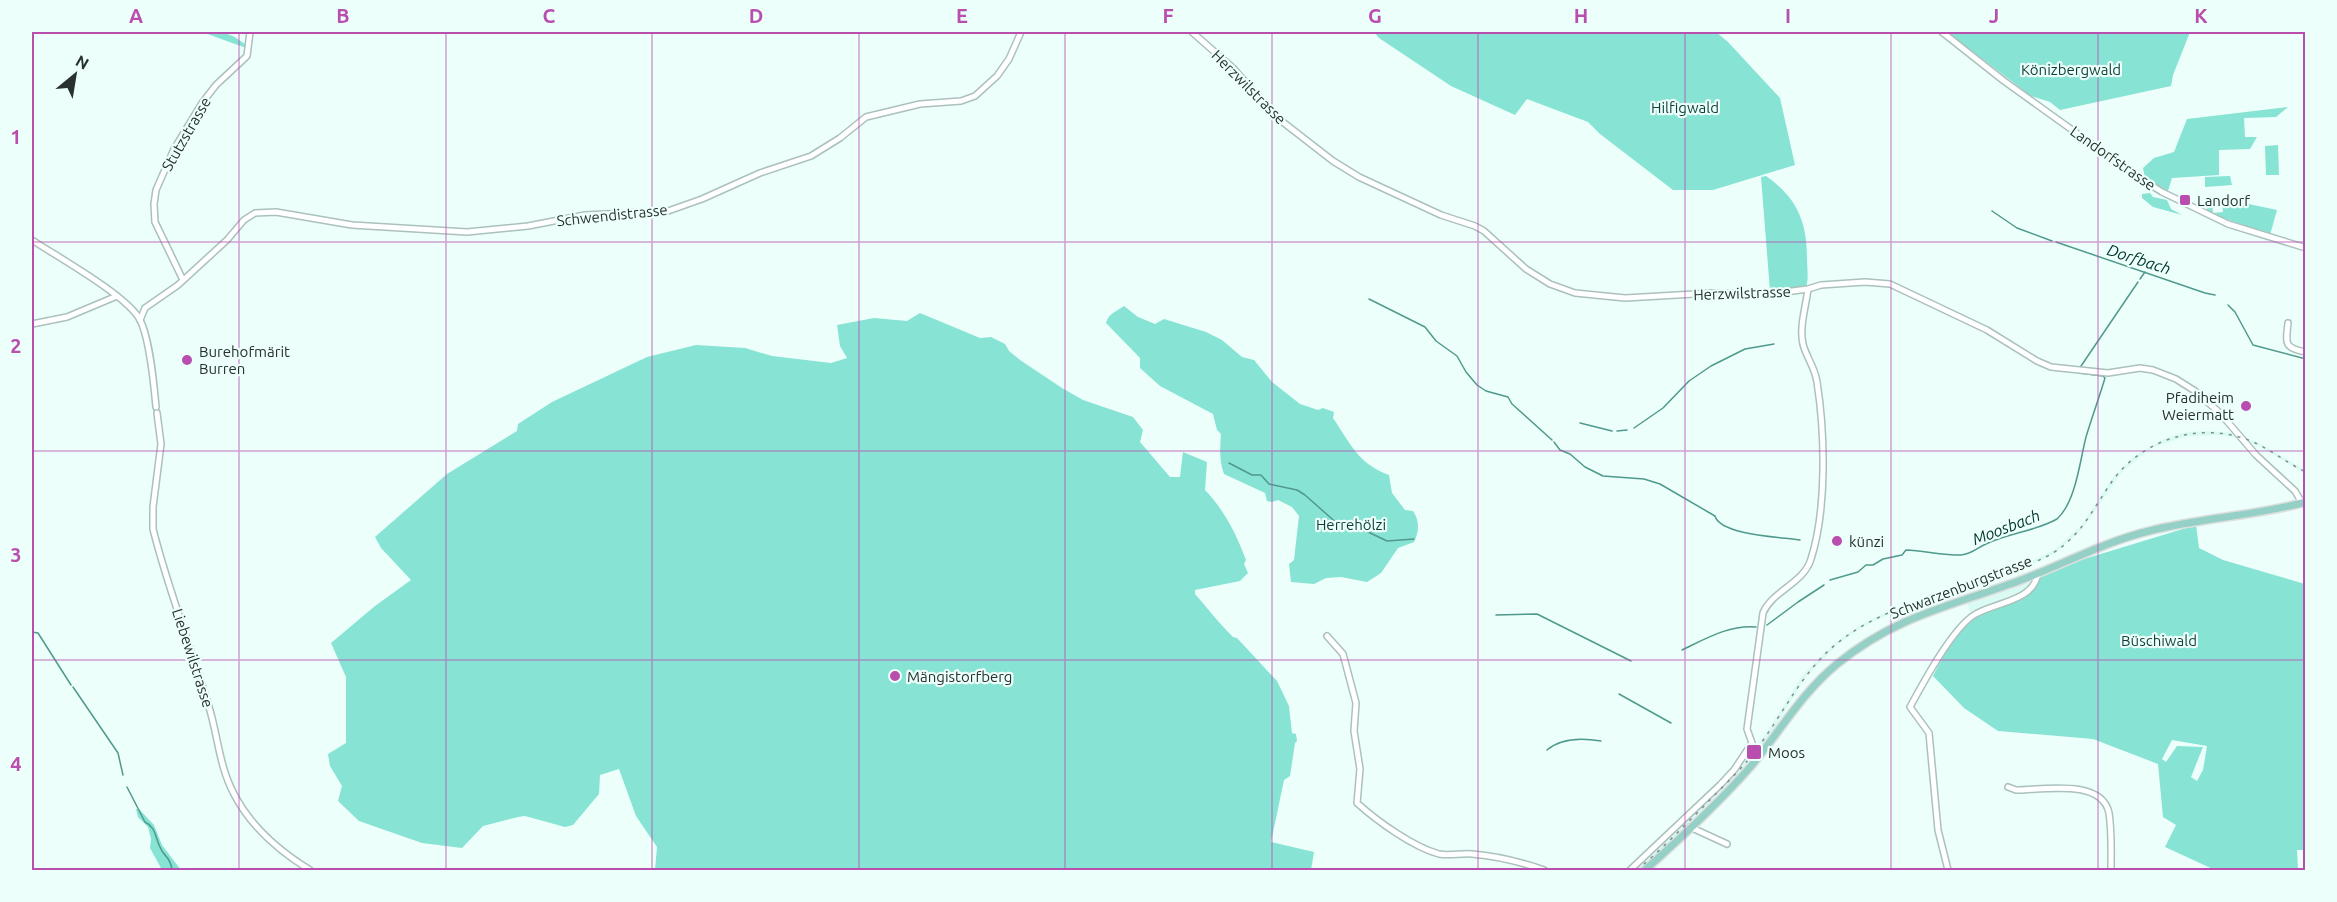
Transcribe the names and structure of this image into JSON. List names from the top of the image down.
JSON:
{
  "streets": {
    "main road": ["Schwarzenburgstrasse"],
    "street": [
      "Herzwilstrasse",
      "Stutzstrasse",
      "Landorfstrasse",
      "Schwendistrasse",
      "Liebewilstrasse"
    ]
  },
  "crossings": [
    ["Herzwilstrasse", "Schwarzenburgstrasse"],
    ["Stutzstrasse", "Schwendistrasse"]
  ],
  "water": ["Dorfbach", "Moosbach"],
  "parks": [
    "Könizbergwald",
    "Hilfigwald",
    "Herrehölzi",
    "Büschiwald"
  ],
  "places": {
    "transit": ["Landorf", "Moos"],
    "other": [
      "Burehofmärit Burren",
      "Pfadiheim Weiermatt",
      "künzi",
      "Mängistorfberg"
    ]
  },
  "north": "top right",
  "grid": {
    "columns": [
      "A",
      "B",
      "C",
      "D",
      "E",
      "F",
      "G",
      "H",
      "I",
      "J",
      "K"
    ],
    "rows": [
      "1",
      "2",
      "3",
      "4"
    ]
  }
}
